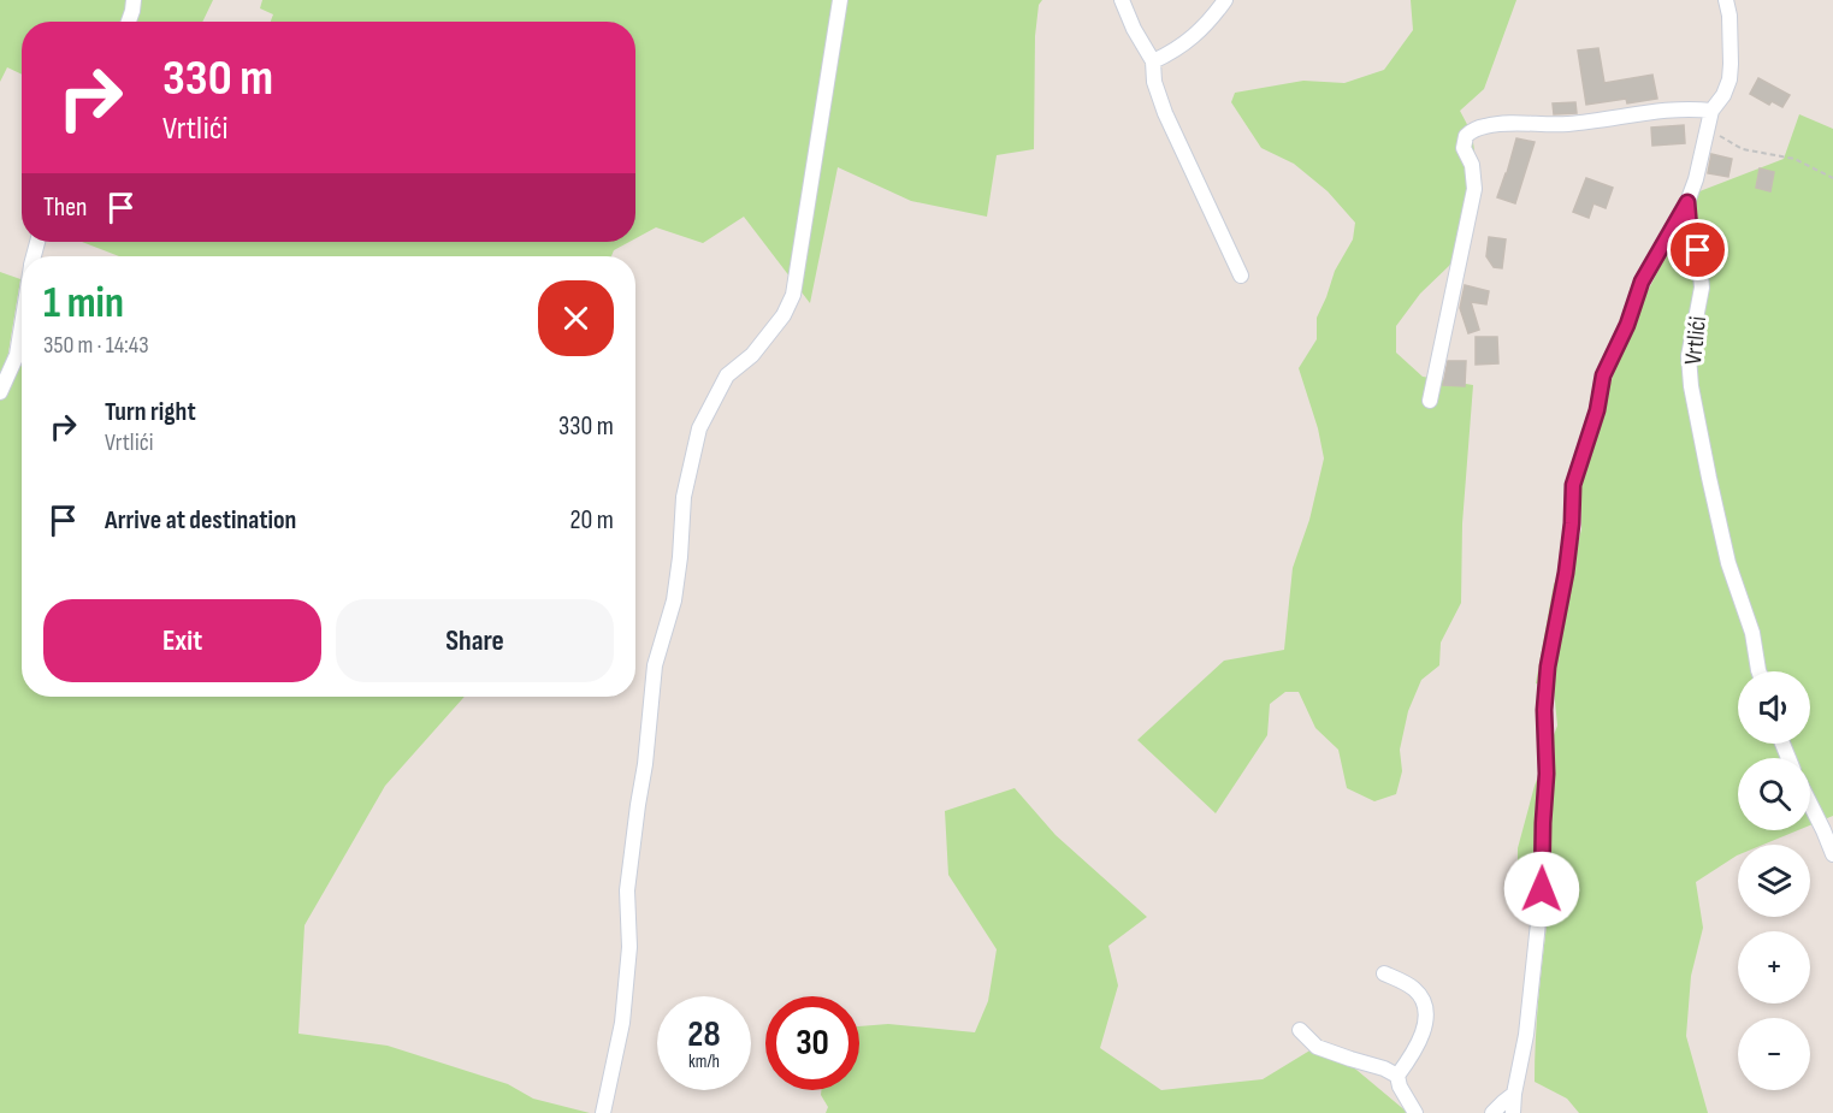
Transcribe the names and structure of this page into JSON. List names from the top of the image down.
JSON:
{
  "streets": {
    "street": ["Vrtlići"]
  },
  "page": {
    "turn": ["330 m", "Vrtlići"],
    "then": "Then",
    "heading": ["1 min", "350 m · 14:43"],
    "list": [
      {
        "name": "Turn right",
        "note": "Vrtlići",
        "value": "330 m"
      },
      {
        "name": "Arrive at destination",
        "value": "20 m"
      }
    ],
    "buttons": ["Exit", "Share"],
    "map_buttons": ["+", "−"],
    "speed": "28 km/h",
    "limit": "30"
  }
}
